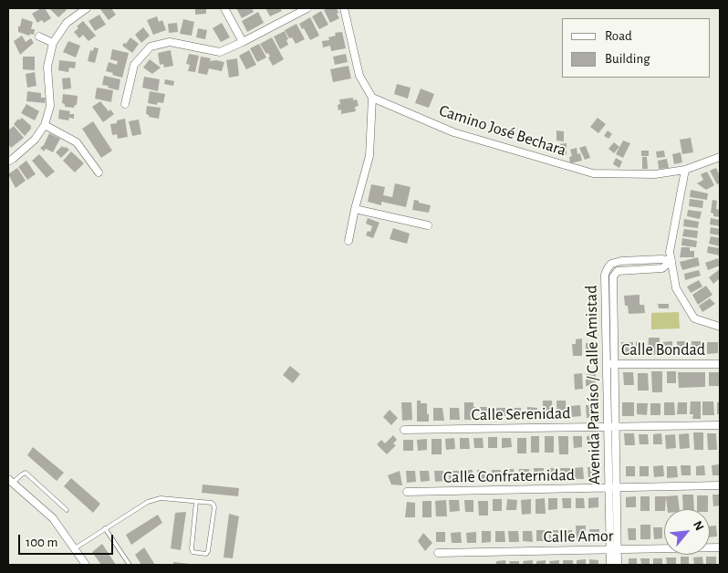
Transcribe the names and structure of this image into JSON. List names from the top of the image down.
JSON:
{
  "streets": {
    "street": [
      "Camino José Bechara",
      "Calle Bondad",
      "Avenida Paraíso / Calle Amistad",
      "Calle Serenidad",
      "Calle Confraternidad",
      "Calle Amor"
    ]
  },
  "crossings": [
    ["Calle Bondad", "Avenida Paraíso / Calle Amistad"],
    ["Avenida Paraíso / Calle Amistad", "Calle Serenidad"],
    ["Avenida Paraíso / Calle Amistad", "Calle Confraternidad"],
    ["Avenida Paraíso / Calle Amistad", "Calle Amor"]
  ],
  "legend": ["Road", "Building"],
  "scale_bar": "100 m",
  "north": "top right"
}
